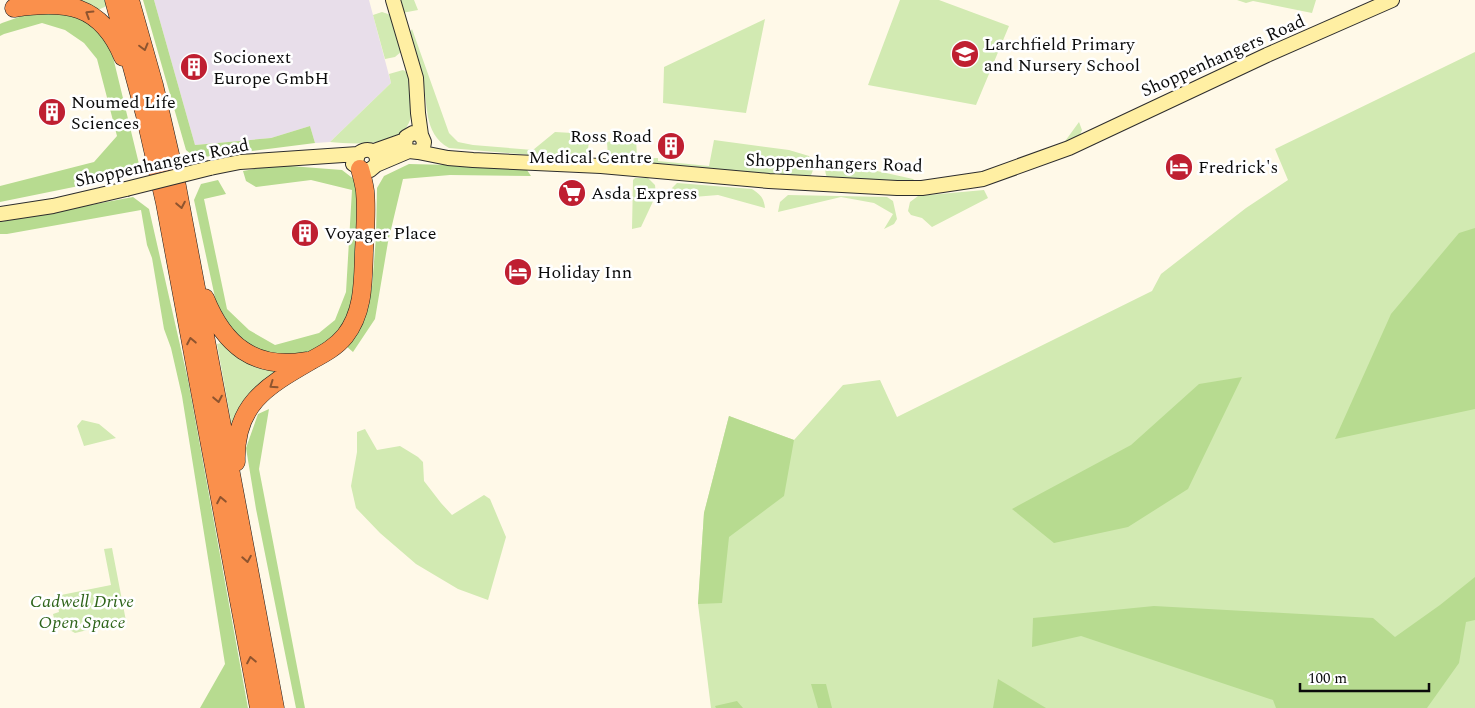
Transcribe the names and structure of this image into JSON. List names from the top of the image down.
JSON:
{
  "streets": {
    "street": ["Shoppenhangers Road"]
  },
  "parks": ["Cadwell Drive Open Space"],
  "places": {
    "school or university": ["Larchfield Primary and Nursery School"],
    "building": [
      "Socionext Europe GmbH",
      "Noumed Life Sciences",
      "Ross Road Medical Centre",
      "Voyager Place"
    ],
    "hotel": ["Fredrick's", "Holiday Inn"],
    "supermarket": ["Asda Express"]
  },
  "scale_bar": "100 m"
}
